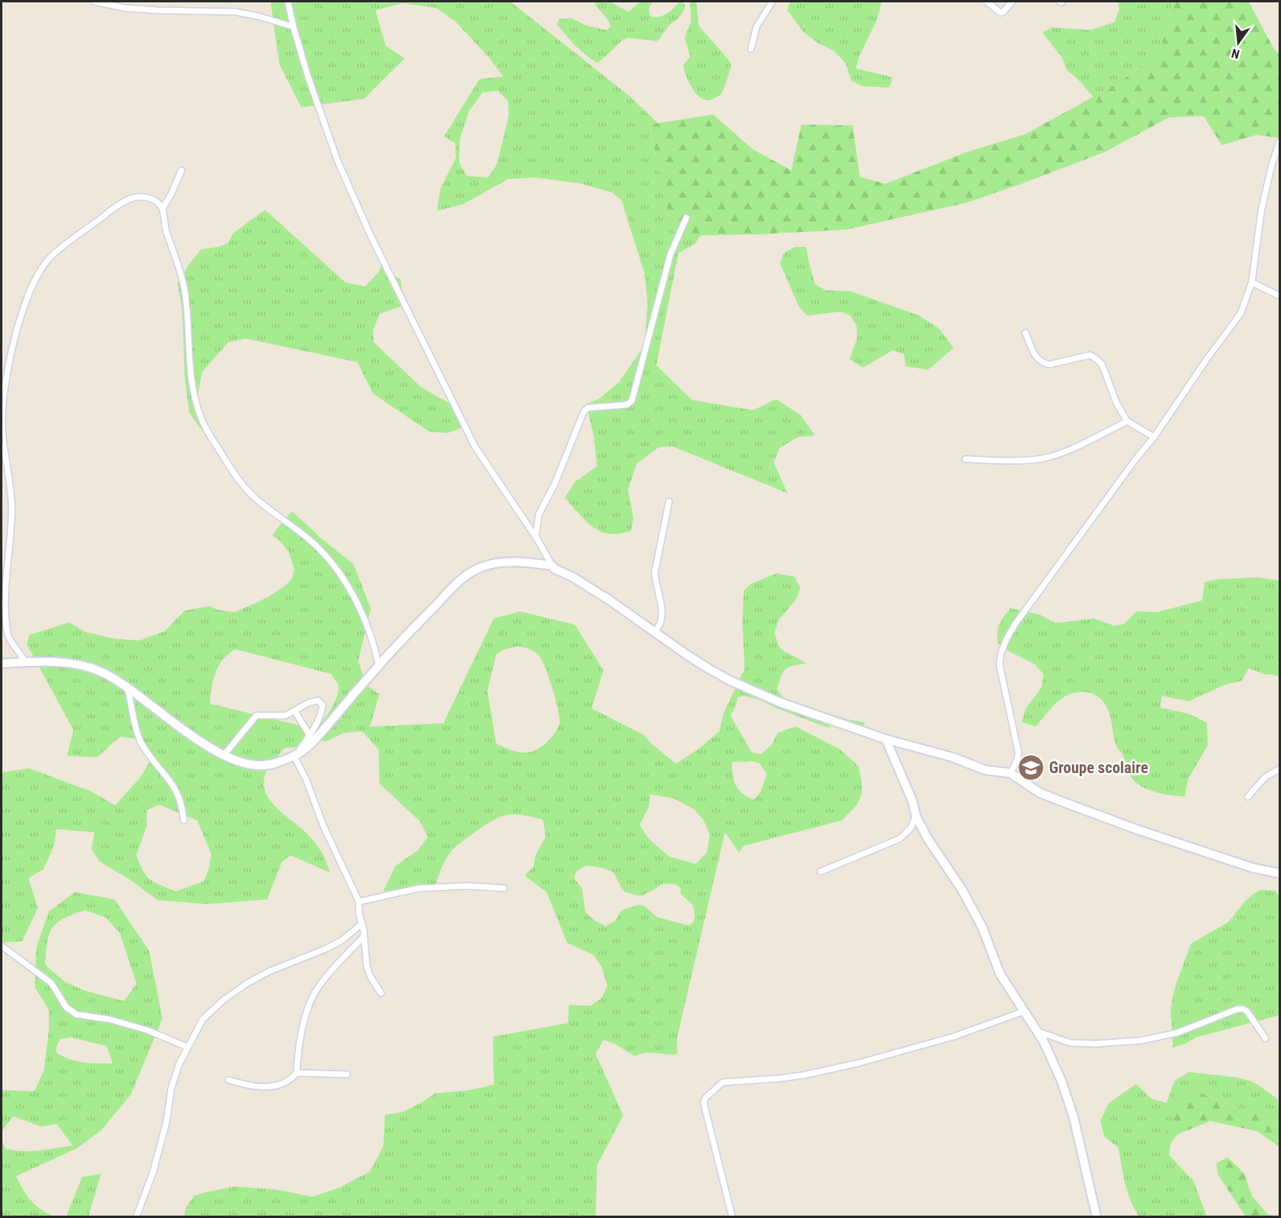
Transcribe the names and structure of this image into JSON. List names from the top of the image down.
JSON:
{
  "places": {
    "school or university": ["Groupe scolaire"]
  },
  "north": "bottom"
}
